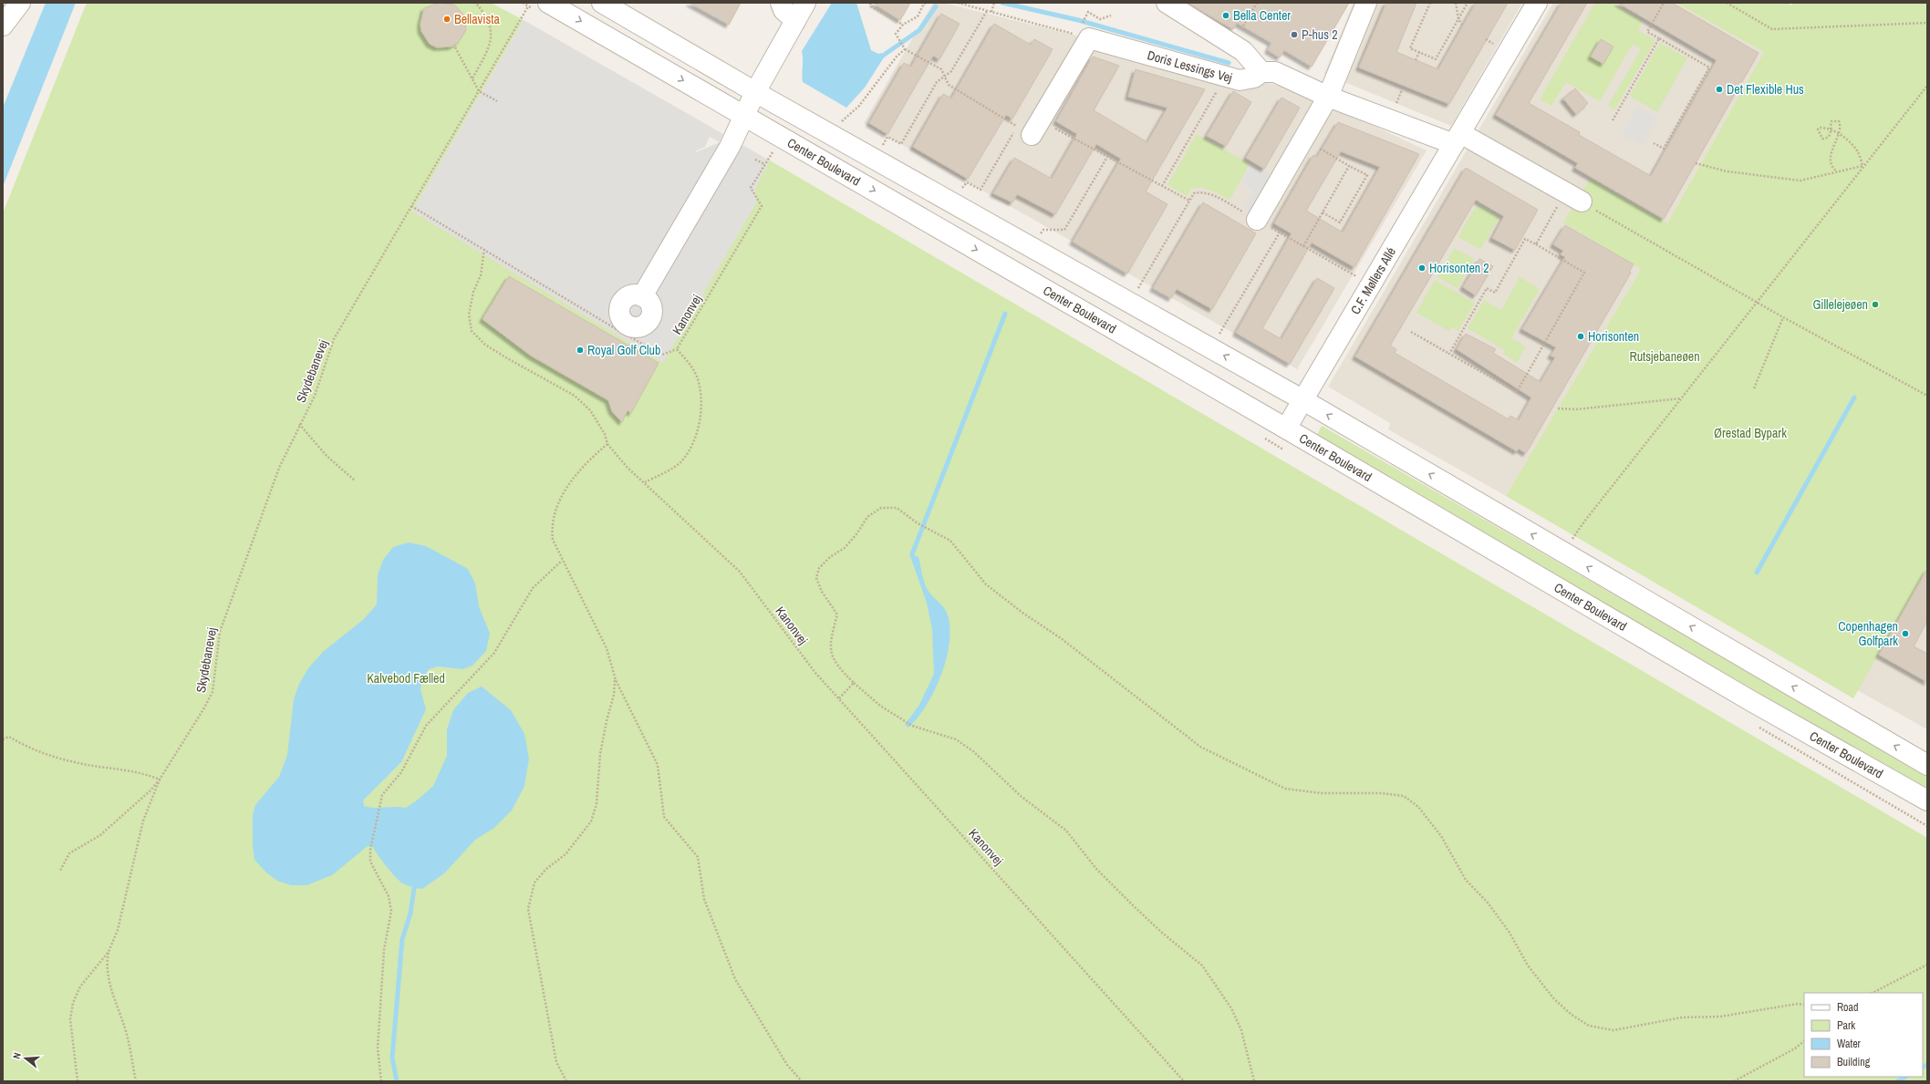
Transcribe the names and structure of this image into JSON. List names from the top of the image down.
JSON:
{
  "streets": {
    "street": ["Doris Lessings Vej", "Center Boulevard", "C.F. Møllers Allé"],
    "path": ["Kanonvej", "Skydebanevej"]
  },
  "crossings": [
    ["Doris Lessings Vej", "C.F. Møllers Allé"],
    ["Center Boulevard", "C.F. Møllers Allé"]
  ],
  "parks": ["Rutsjebaneøen", "Ørestad Bypark", "Kalvebod Fælled"],
  "places": [
    "Bella Center",
    "Bellavista",
    "P-hus 2",
    "Det Flexible Hus",
    "Horisonten 2",
    "Gillelejeøen",
    "Horisonten",
    "Royal Golf Club",
    "Copenhagen Golfpark"
  ],
  "legend": [
    "Road",
    "Park",
    "Water",
    "Building"
  ],
  "north": "left"
}
